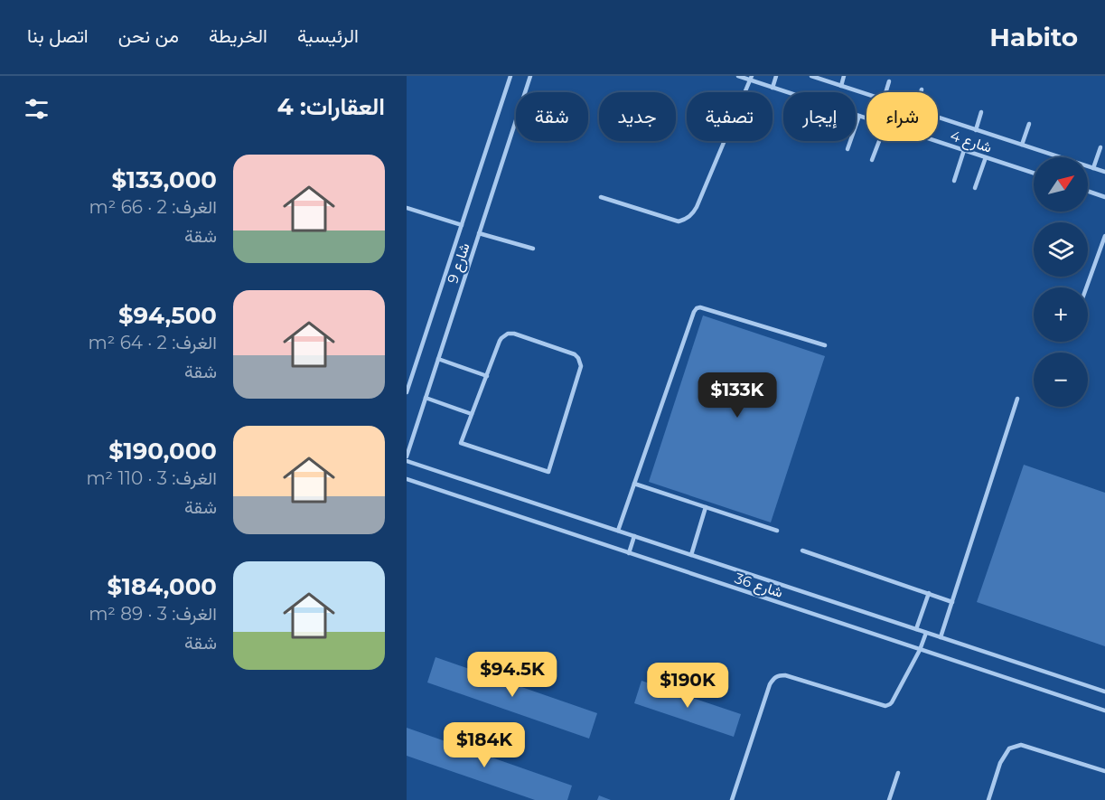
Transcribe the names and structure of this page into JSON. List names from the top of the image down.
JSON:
{
  "streets": {
    "lane": ["شارع 4", "شارع 9", "شارع 36"]
  },
  "north": "top right",
  "page": {
    "header": "Habito",
    "nav": [
      "الرئيسية",
      "الخريطة",
      "من نحن",
      "اتصل بنا"
    ],
    "heading": "العقارات: 4",
    "chip": [
      "شراء",
      "إيجار",
      "تصفية",
      "جديد",
      "شقة"
    ],
    "list": [
      {
        "name": "$133,000",
        "note": "الغرف: 2 · 66 m² · شقة"
      },
      {
        "name": "$94,500",
        "note": "الغرف: 2 · 64 m² · شقة"
      },
      {
        "name": "$190,000",
        "note": "الغرف: 3 · 110 m² · شقة"
      },
      {
        "name": "$184,000",
        "note": "الغرف: 3 · 89 m² · شقة"
      }
    ],
    "map_buttons": ["+", "−"],
    "price": [
      "$133K",
      "$94.5K",
      "$190K",
      "$184K"
    ]
  }
}
